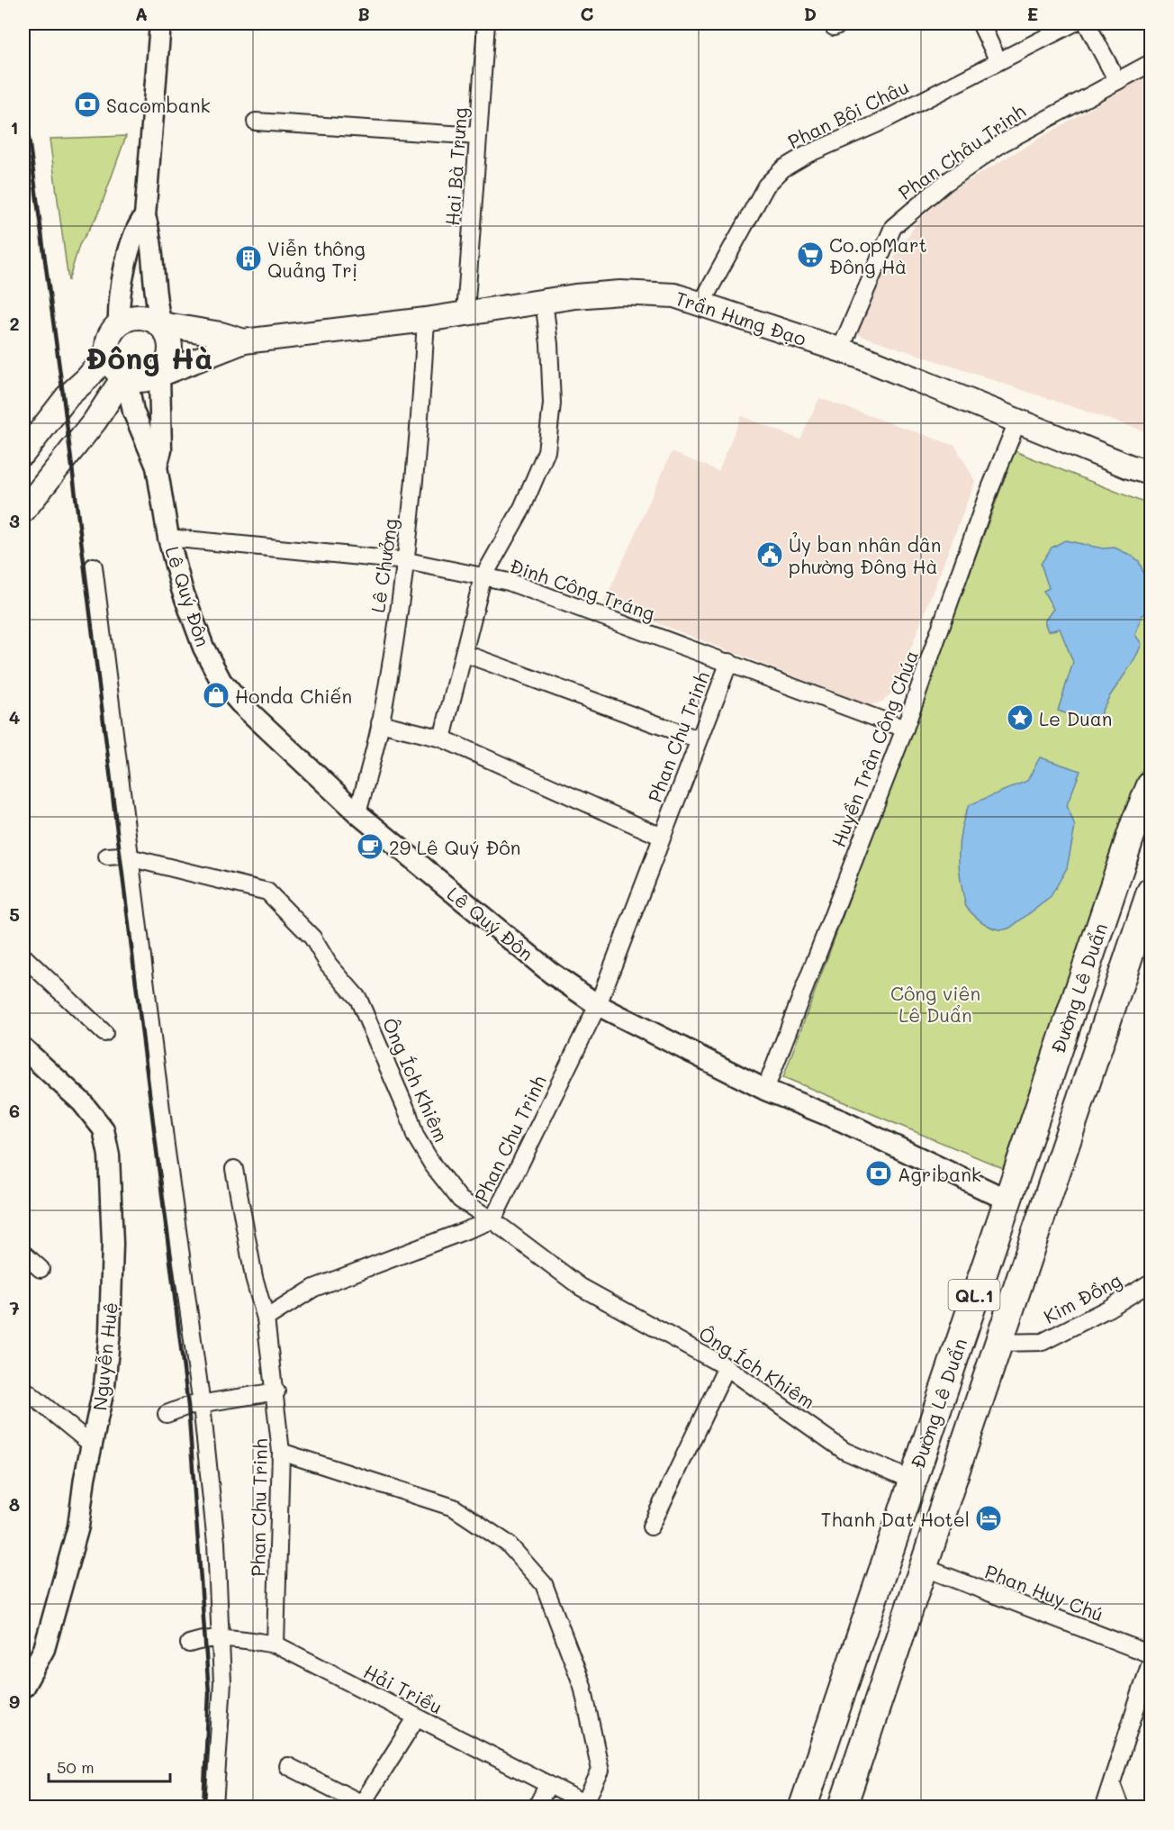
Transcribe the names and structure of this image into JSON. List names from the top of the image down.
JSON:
{
  "streets": {
    "highway": ["Đường Lê Duẩn", "QL.1"],
    "main road": ["Trần Hưng Đạo"],
    "street": [
      "Phan Bội Châu",
      "Phan Châu Trinh",
      "Hai Bà Trưng",
      "Lê Chưởng",
      "Đinh Công Tráng",
      "Lê Quý Đôn",
      "Phan Chu Trinh",
      "Huyền Trân Công Chúa",
      "Ông Ích Khiêm",
      "Kim Đồng",
      "Nguyễn Huệ",
      "Phan Huy Chú",
      "Hải Triều"
    ]
  },
  "crossings": [
    ["Phan Bội Châu", "Trần Hưng Đạo"],
    ["Phan Châu Trinh", "Trần Hưng Đạo"],
    ["Hai Bà Trưng", "Trần Hưng Đạo"],
    ["Trần Hưng Đạo", "Lê Chưởng"],
    ["Trần Hưng Đạo", "Lê Quý Đôn"],
    ["Trần Hưng Đạo", "Huyền Trân Công Chúa"],
    ["Lê Chưởng", "Đinh Công Tráng"],
    ["Lê Chưởng", "Lê Quý Đôn"],
    ["Đinh Công Tráng", "Lê Quý Đôn"],
    ["Đinh Công Tráng", "Phan Chu Trinh"],
    ["Đinh Công Tráng", "Huyền Trân Công Chúa"],
    ["Lê Quý Đôn", "Phan Chu Trinh"],
    ["Lê Quý Đôn", "Huyền Trân Công Chúa"],
    ["Lê Quý Đôn", "Đường Lê Duẩn"],
    ["Phan Chu Trinh", "Ông Ích Khiêm"],
    ["Phan Chu Trinh", "Hải Triều"],
    ["Đường Lê Duẩn", "Ông Ích Khiêm"],
    ["Đường Lê Duẩn", "Kim Đồng"],
    ["Đường Lê Duẩn", "Phan Huy Chú"]
  ],
  "districts": ["Đông Hà"],
  "parks": ["Công viên Lê Duẩn"],
  "places": {
    "bank": ["Sacombank", "Agribank"],
    "supermarket": ["Co.opMart Đông Hà"],
    "building": ["Viễn thông Quảng Trị"],
    "public building": ["Ủy ban nhân dân phường Đông Hà"],
    "shop": ["Honda Chiến"],
    "place": ["Le Duan"],
    "cafe": ["29 Lê Quý Đôn"],
    "hotel": ["Thanh Dat Hotel"]
  },
  "scale_bar": "50 m",
  "grid": {
    "columns": [
      "A",
      "B",
      "C",
      "D",
      "E"
    ],
    "rows": [
      "1",
      "2",
      "3",
      "4",
      "5",
      "6",
      "7",
      "8",
      "9"
    ]
  }
}
